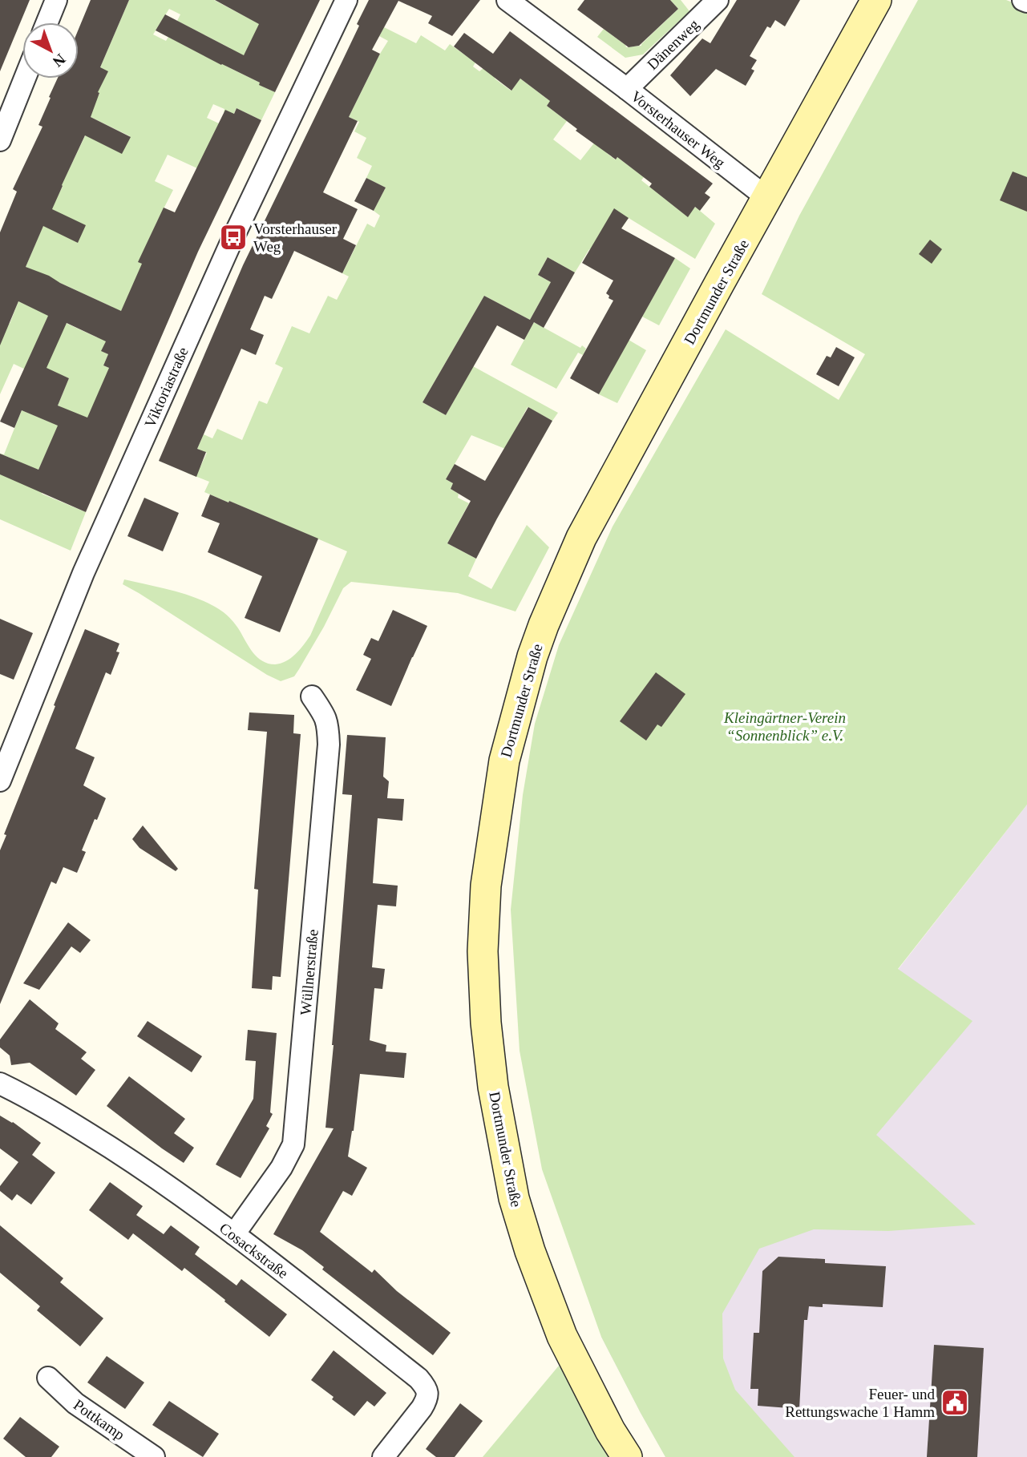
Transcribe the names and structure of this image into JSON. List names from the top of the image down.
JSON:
{
  "streets": {
    "main road": ["Dortmunder Straße"],
    "street": [
      "Dänenweg",
      "Vorsterhauser Weg",
      "Viktoriastraße",
      "Wüllnerstraße",
      "Cosackstraße",
      "Pottkamp"
    ]
  },
  "crossings": [
    ["Dänenweg", "Vorsterhauser Weg"],
    ["Vorsterhauser Weg", "Dortmunder Straße"],
    ["Wüllnerstraße", "Cosackstraße"]
  ],
  "parks": ["Kleingärtner-Verein “Sonnenblick” e.V."],
  "places": {
    "bus stop": ["Vorsterhauser Weg"],
    "public building": ["Feuer- und Rettungswache 1 Hamm"]
  },
  "north": "bottom right"
}
